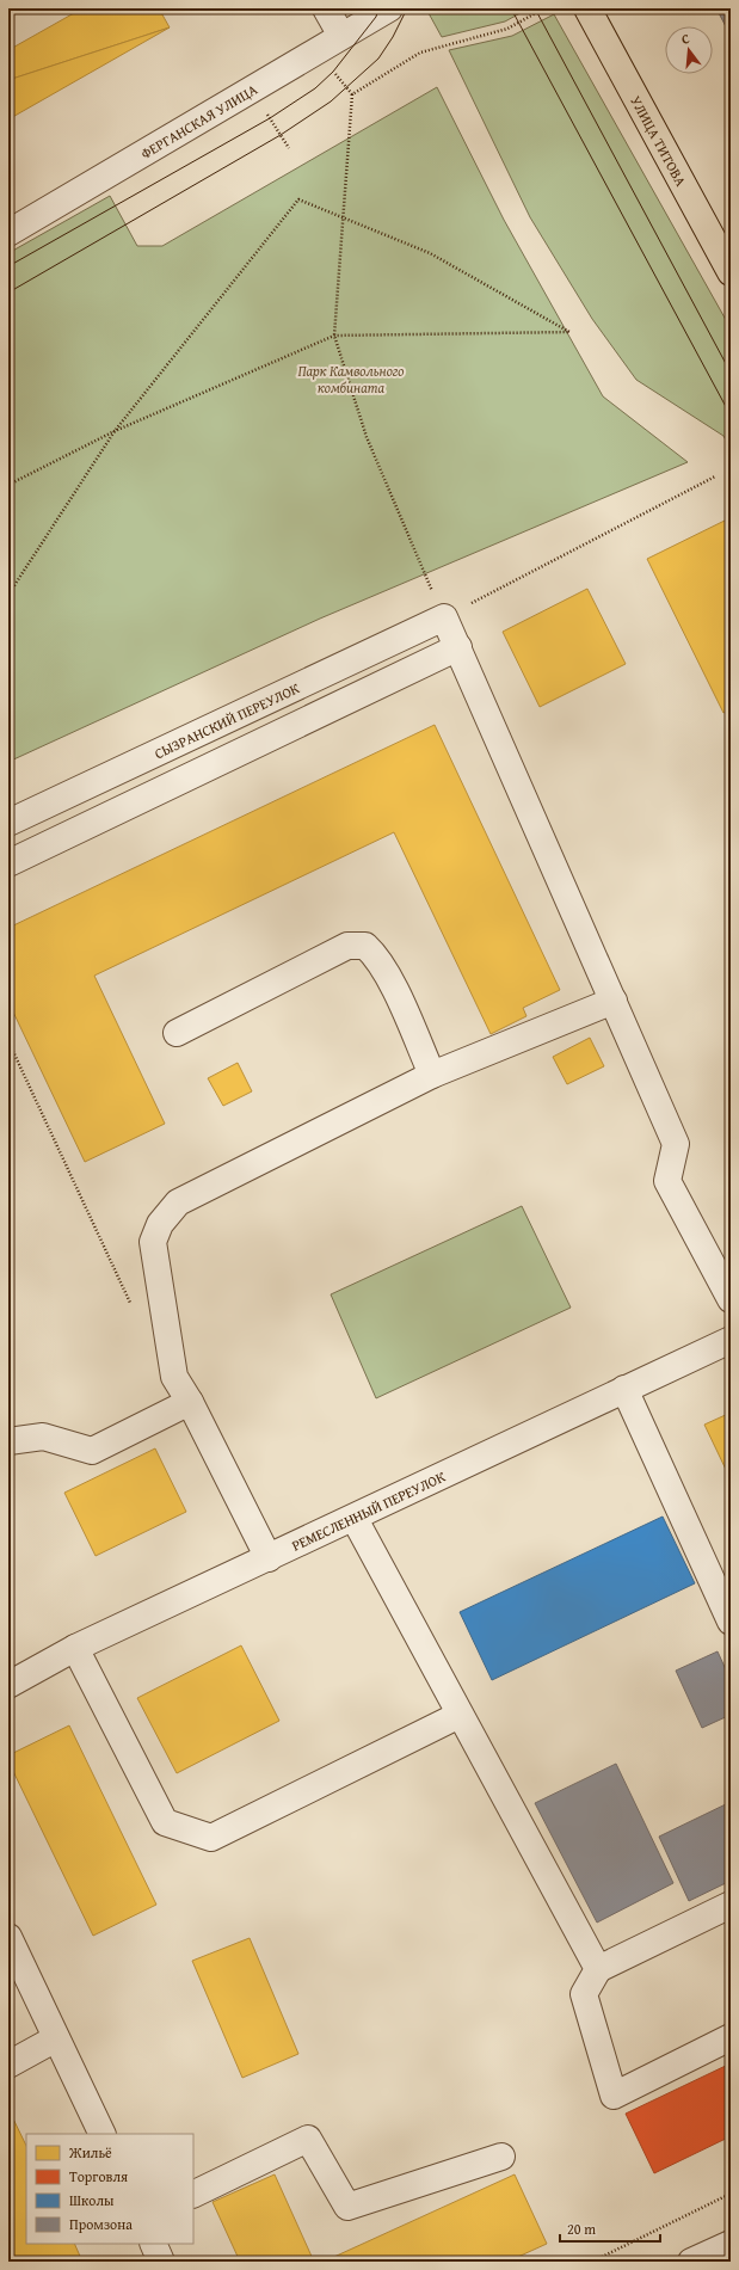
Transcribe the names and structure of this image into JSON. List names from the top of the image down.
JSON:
{
  "streets": {
    "main road": ["УЛИЦА ТИТОВА"],
    "street": ["ФЕРГАНСКАЯ УЛИЦА", "СЫЗРАНСКИЙ ПЕРЕУЛОК", "РЕМЕСЛЕННЫЙ ПЕРЕУЛОК"]
  },
  "parks": ["Парк Камвольного комбината"],
  "legend": [
    "Жильё",
    "Торговля",
    "Школы",
    "Промзона"
  ],
  "scale_bar": "20 m",
  "north": "top"
}
